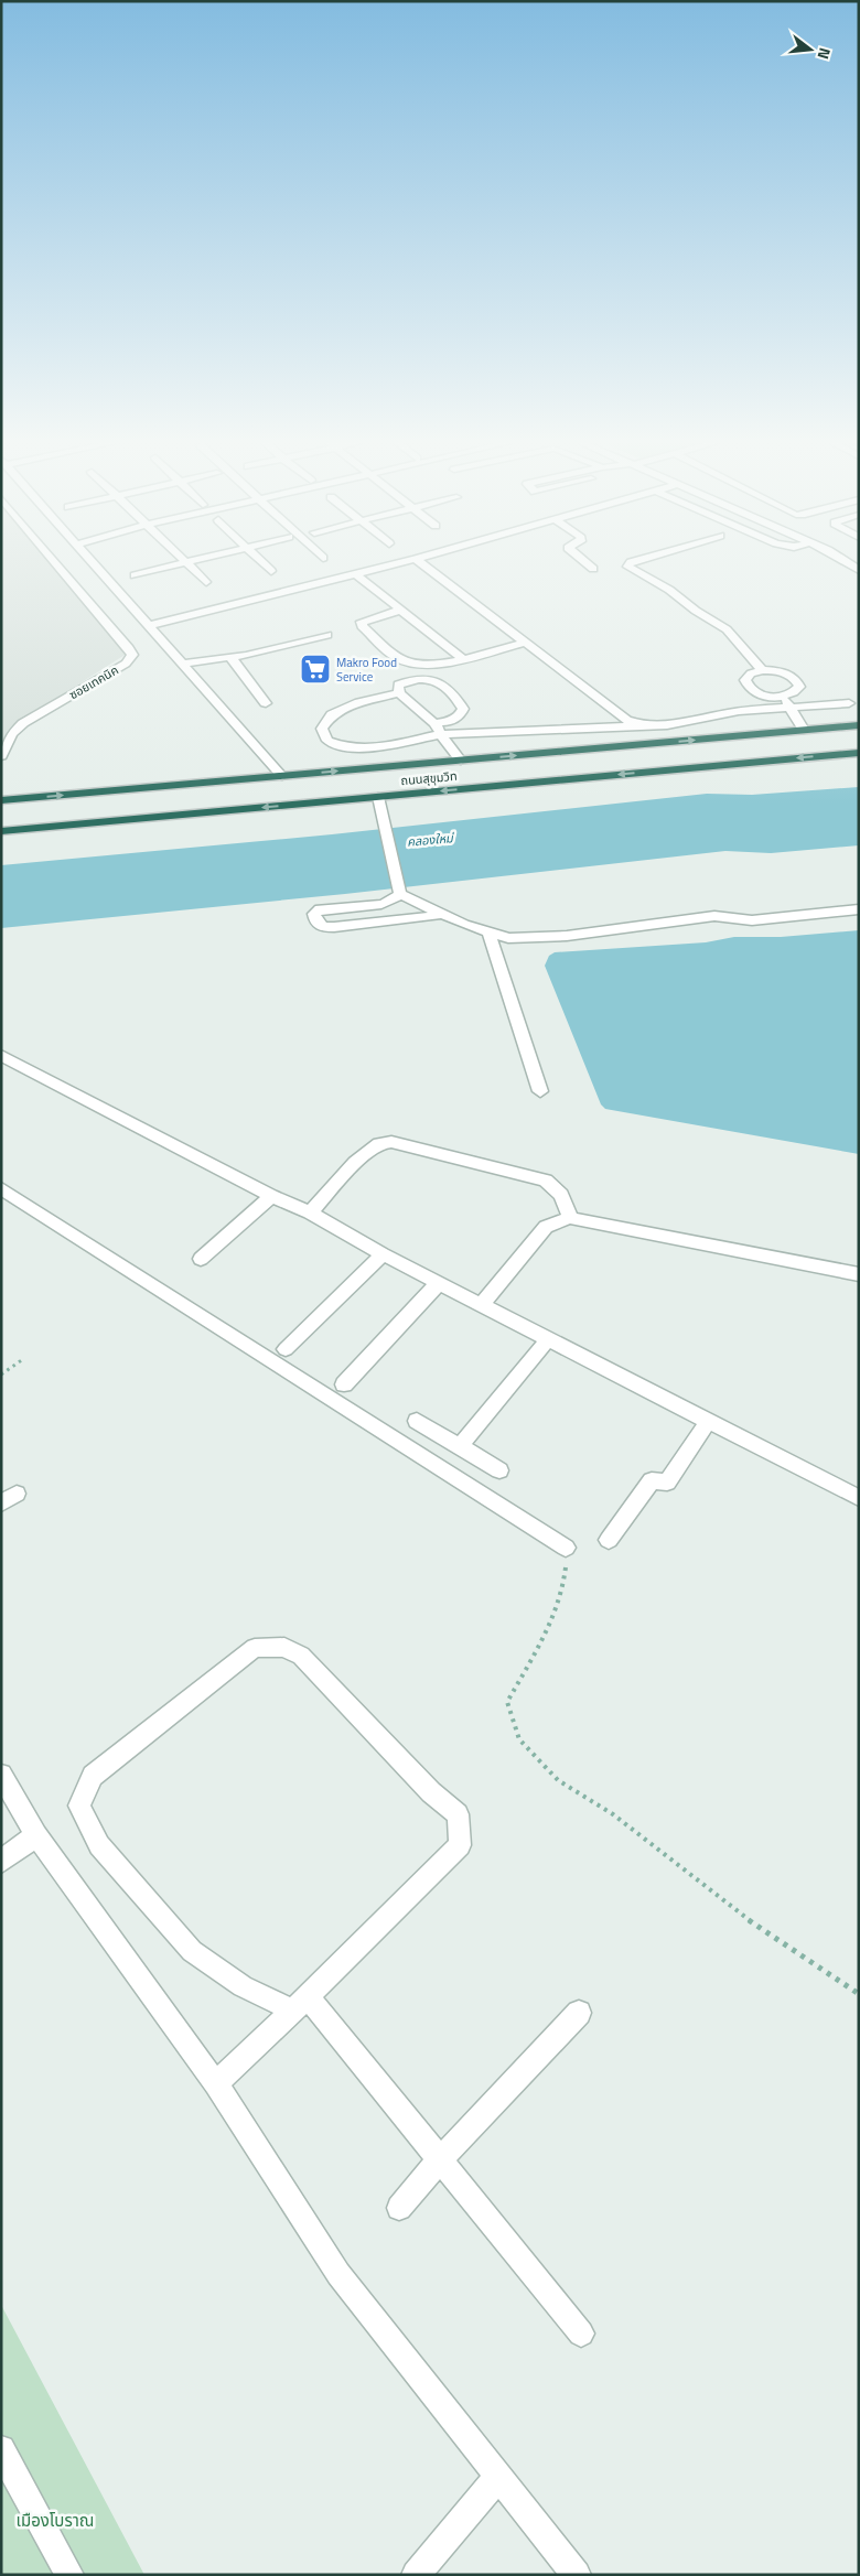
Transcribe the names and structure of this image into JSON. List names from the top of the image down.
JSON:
{
  "streets": {
    "highway": ["ถนนสุขุมวิท"],
    "street": ["ซอยเทคนิค"]
  },
  "water": ["คลองใหม่"],
  "parks": ["เมืองโบราณ"],
  "places": {
    "supermarket": ["Makro Food Service"]
  },
  "north": "right"
}
